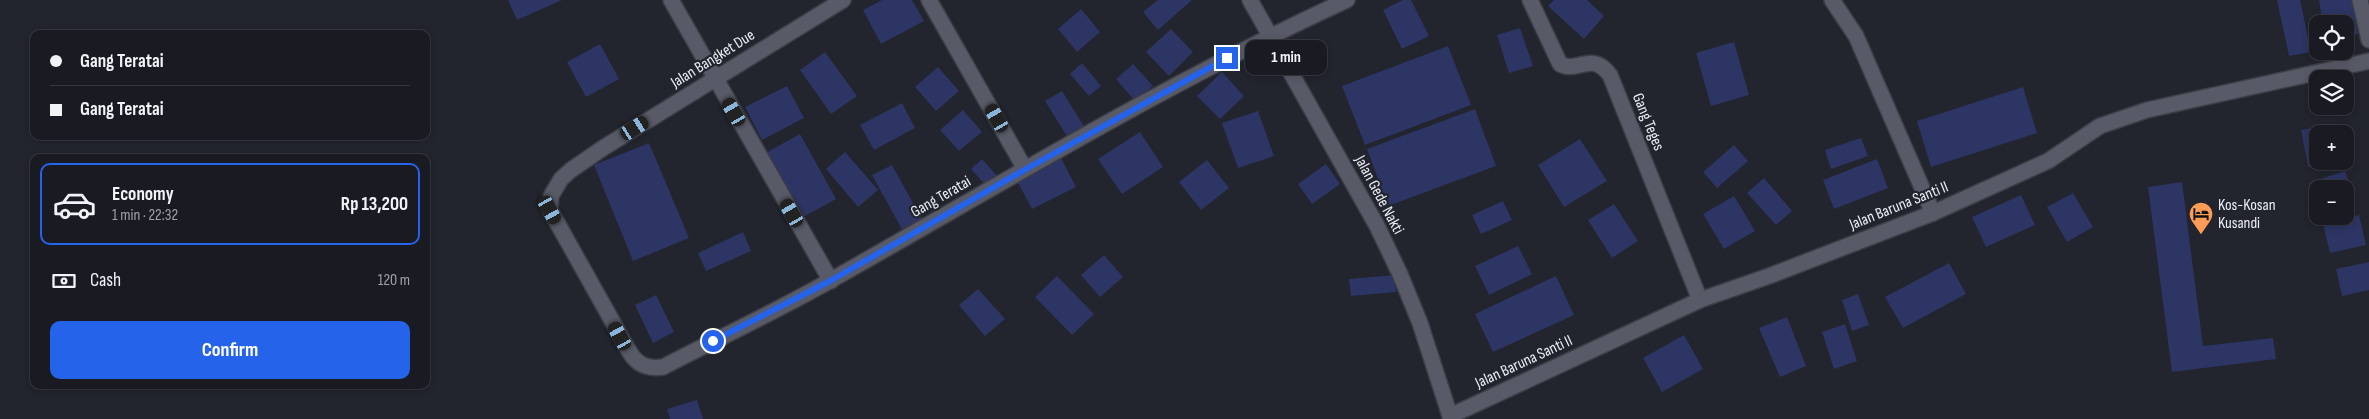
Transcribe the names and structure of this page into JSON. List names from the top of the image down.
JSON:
{
  "streets": {
    "street": [
      "Jalan Bangket Due",
      "Gang Teges",
      "Jalan Gede Nakti",
      "Gang Teratai",
      "Jalan Baruna Santi II"
    ]
  },
  "crossings": [
    ["Jalan Bangket Due", "Gang Teratai"],
    ["Gang Teges", "Jalan Baruna Santi II"],
    ["Jalan Gede Nakti", "Gang Teratai"],
    ["Jalan Gede Nakti", "Jalan Baruna Santi II"]
  ],
  "places": {
    "hotel": ["Kos-Kosan Kusandi"]
  },
  "page": {
    "map_buttons": ["+", "−"],
    "banner": ["Gang Teratai", "Gang Teratai"],
    "bubble": "1 min",
    "list": [
      {
        "name": "Economy",
        "note": "1 min · 22:32",
        "value": "Rp 13,200"
      }
    ],
    "pay": ["Cash", "120 m"],
    "buttons": "Confirm"
  }
}
